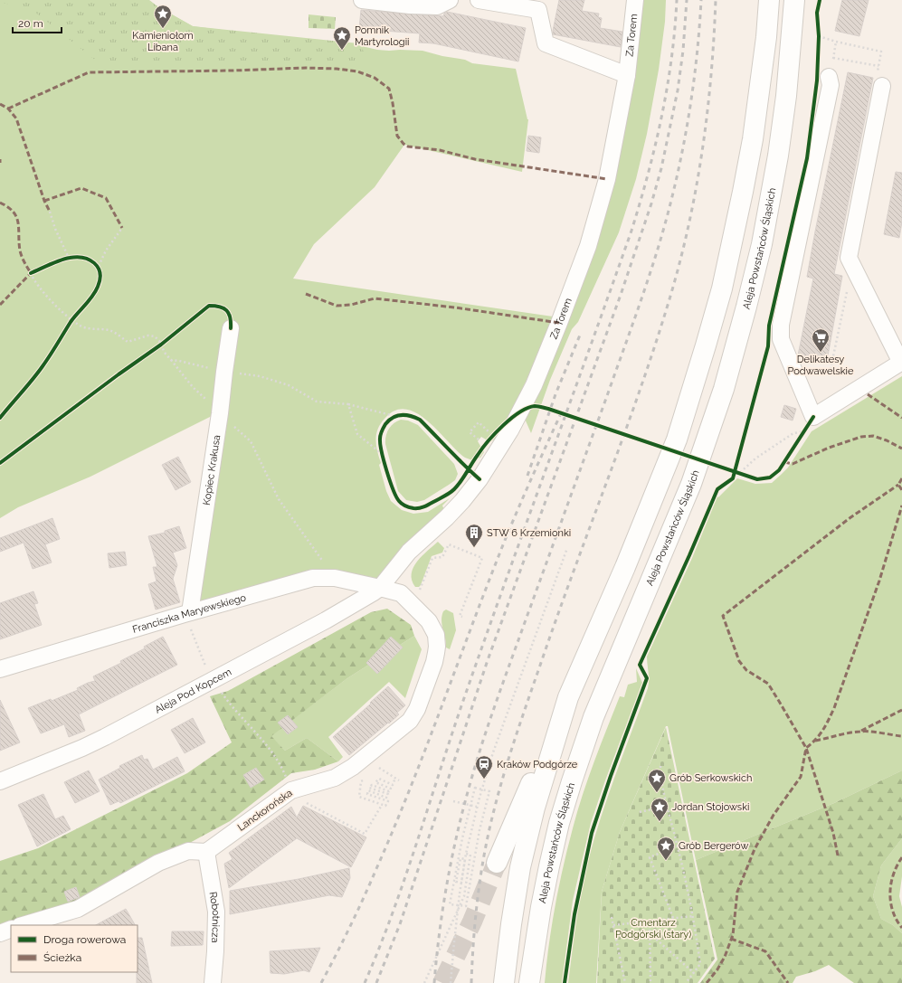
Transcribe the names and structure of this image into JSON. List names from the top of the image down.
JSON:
{
  "streets": {
    "main road": ["Aleja Powstańców Śląskich"],
    "street": [
      "Za Torem",
      "Kopiec Krakusa",
      "Franciszka Maryewskiego",
      "Aleja Pod Kopcem",
      "Lanckorońska",
      "Robotnicza"
    ]
  },
  "crossings": [
    ["Za Torem", "Franciszka Maryewskiego"],
    ["Za Torem", "Aleja Pod Kopcem"],
    ["Za Torem", "Lanckorońska"],
    ["Kopiec Krakusa", "Franciszka Maryewskiego"],
    ["Franciszka Maryewskiego", "Aleja Pod Kopcem"],
    ["Franciszka Maryewskiego", "Lanckorońska"],
    ["Aleja Pod Kopcem", "Lanckorońska"],
    ["Lanckorońska", "Robotnicza"]
  ],
  "parks": ["Cmentarz Podgórski (stary)"],
  "places": {
    "place": [
      "Kamieniołom Libana",
      "Pomnik Martyrologii",
      "Grób Serkowskich",
      "Jordan Stojowski",
      "Grób Bergerów"
    ],
    "supermarket": ["Delikatesy Podwawelskie"],
    "building": ["STW 6 Krzemionki"],
    "station": ["Kraków Podgórze"]
  },
  "legend": ["Droga rowerowa", "Ścieżka"],
  "scale_bar": "20 m"
}
